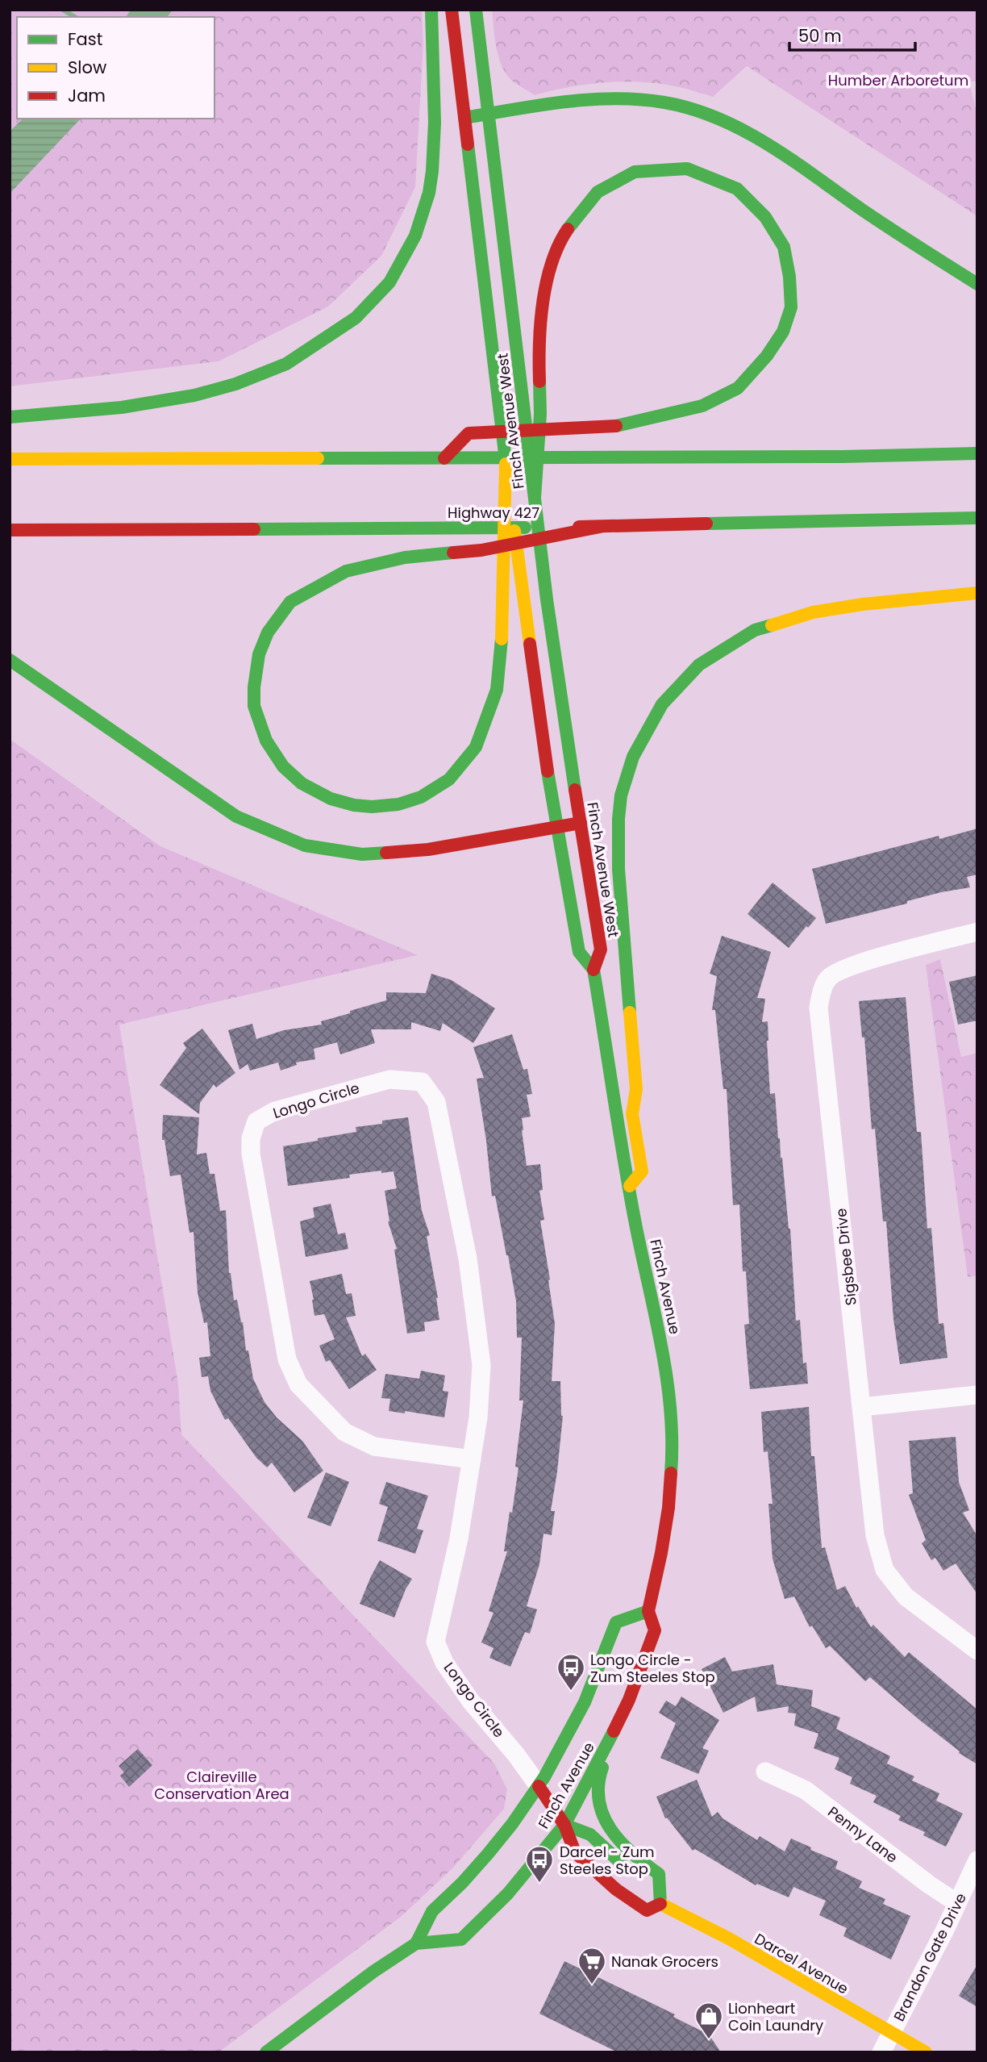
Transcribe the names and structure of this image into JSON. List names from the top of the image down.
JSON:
{
  "streets": {
    "main road": [
      "Finch Avenue West",
      "Highway 427",
      "Longo Circle",
      "Finch Avenue",
      "Darcel Avenue"
    ],
    "street": ["Sigsbee Drive", "Penny Lane", "Brandon Gate Drive"]
  },
  "crossings": [
    ["Finch Avenue West", "Finch Avenue"],
    ["Longo Circle", "Finch Avenue"],
    ["Longo Circle", "Darcel Avenue"],
    ["Finch Avenue", "Darcel Avenue"],
    ["Penny Lane", "Brandon Gate Drive"],
    ["Brandon Gate Drive", "Darcel Avenue"]
  ],
  "parks": ["Humber Arboretum", "Claireville Conservation Area"],
  "places": {
    "bus stop": ["Longo Circle - Zum Steeles Stop", "Darcel - Zum Steeles Stop"],
    "supermarket": ["Nanak Grocers"],
    "shop": ["Lionheart Coin Laundry"]
  },
  "legend": ["Fast", "Slow", "Jam"],
  "scale_bar": "50 m"
}
